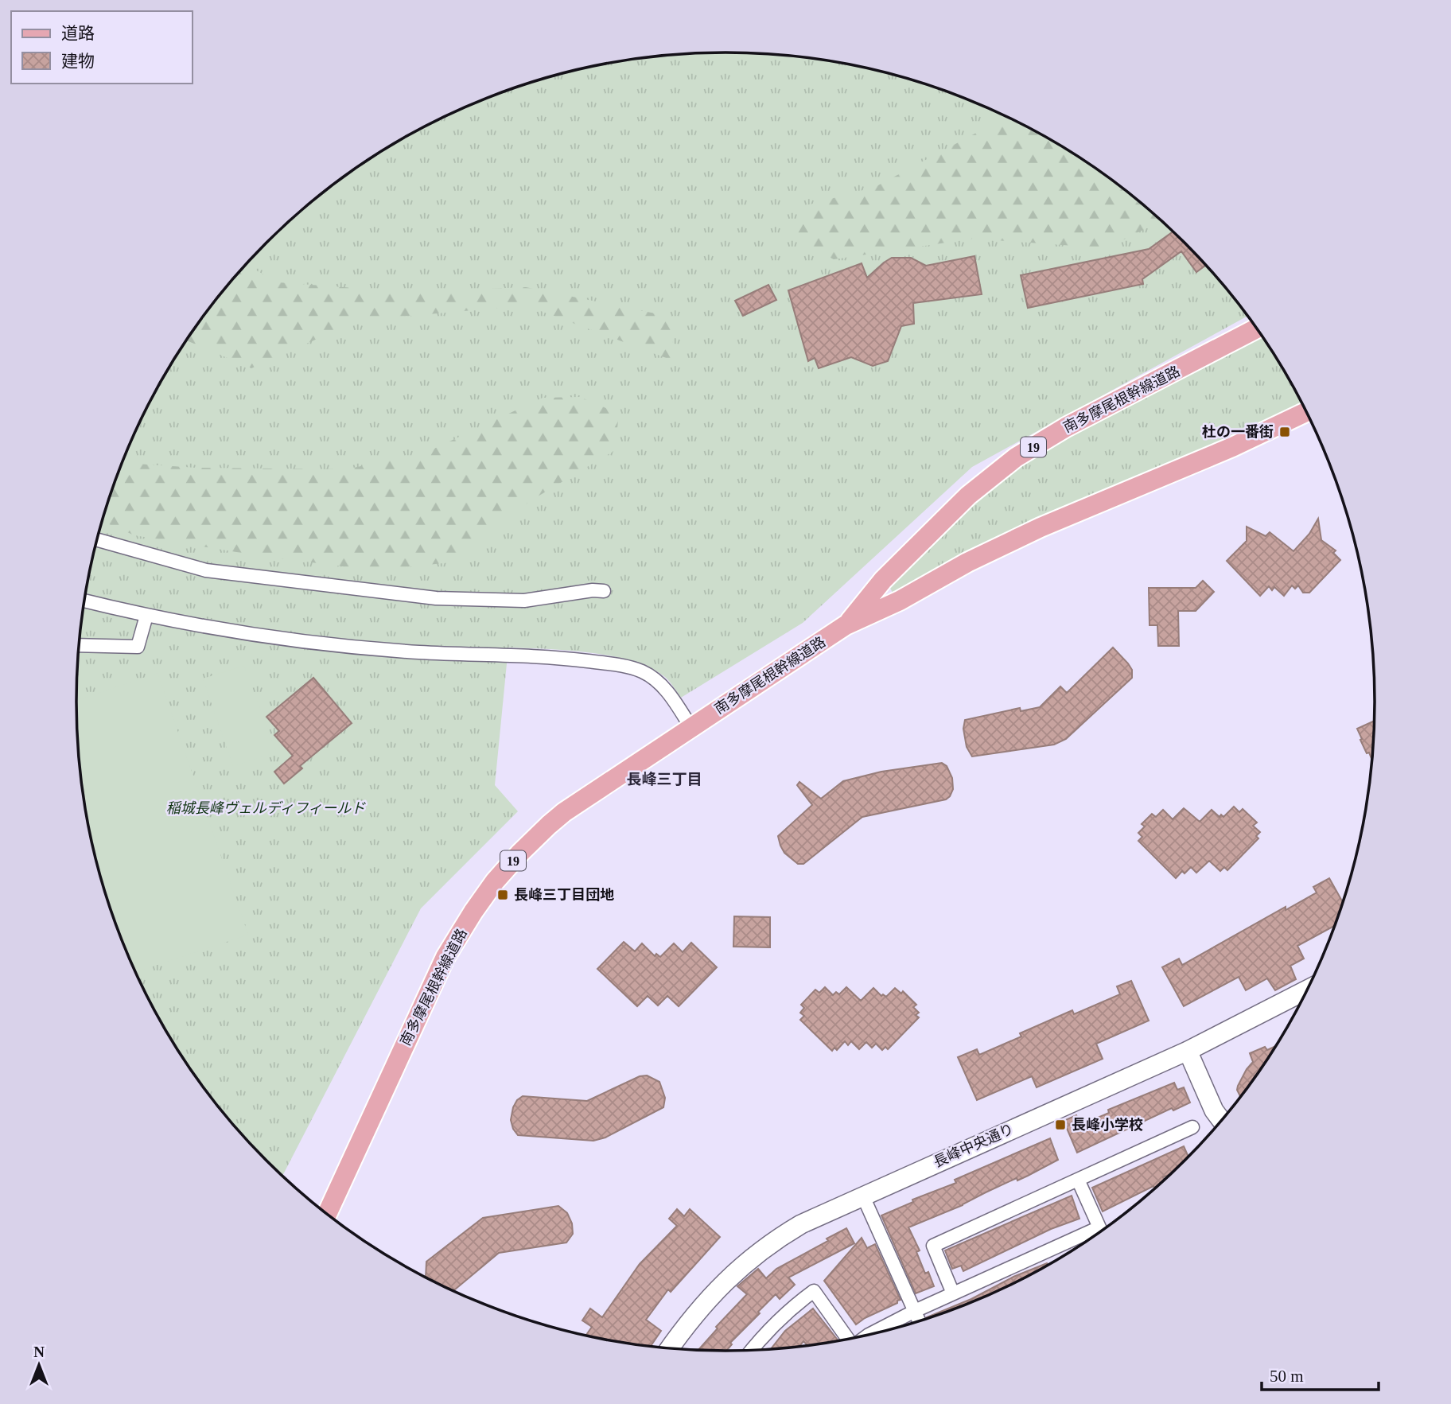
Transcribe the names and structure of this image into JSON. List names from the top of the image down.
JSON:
{
  "streets": {
    "main road": ["南多摩尾根幹線道路", "19"],
    "street": ["長峰中央通り"]
  },
  "districts": ["長峰三丁目"],
  "parks": ["稲城長峰ヴェルディフィールド"],
  "places": {
    "transit": ["杜の一番街", "長峰三丁目団地", "長峰小学校"]
  },
  "legend": ["道路", "建物"],
  "scale_bar": "50 m",
  "north": "top"
}
